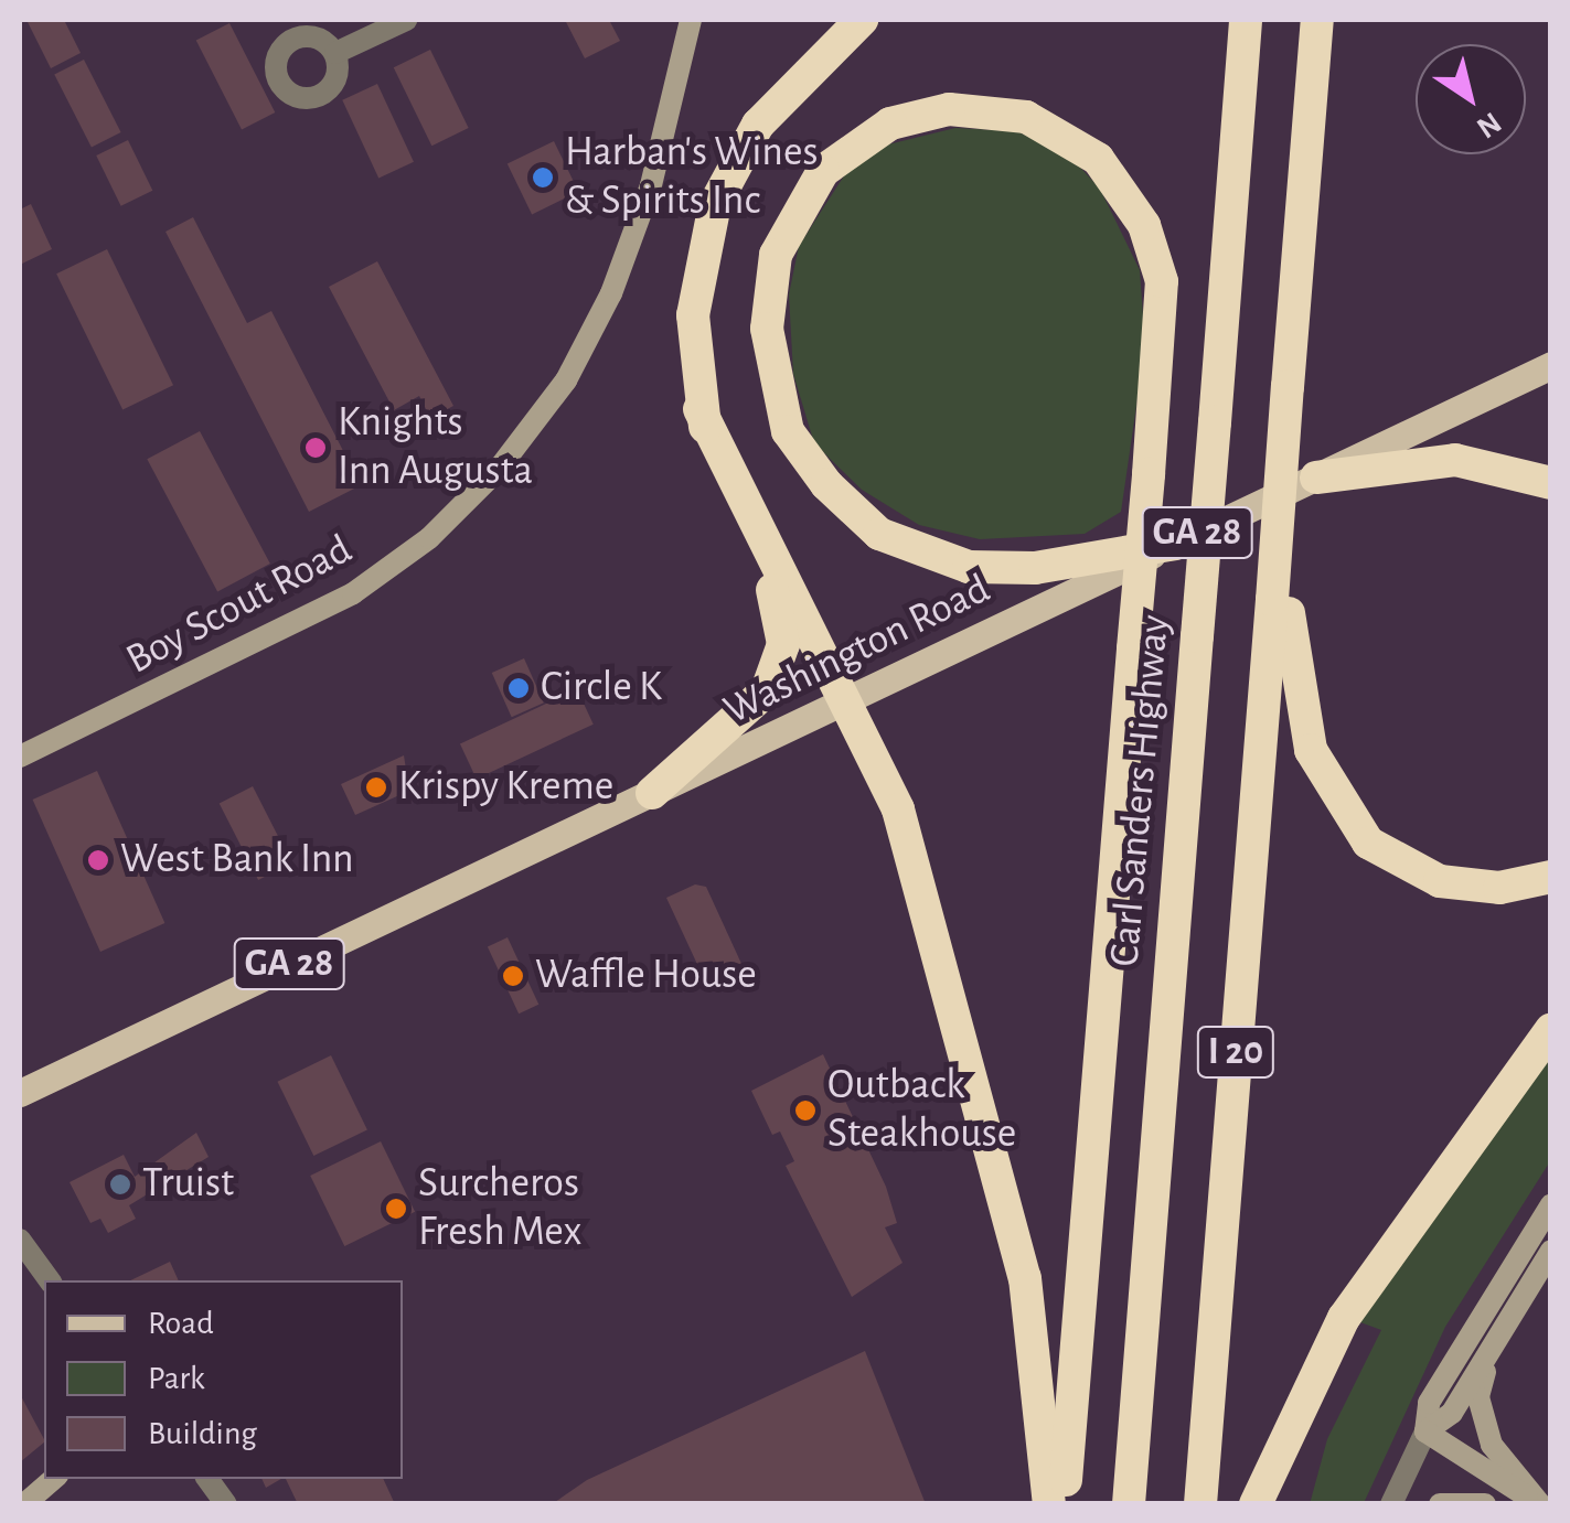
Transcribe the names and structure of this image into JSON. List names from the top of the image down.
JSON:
{
  "streets": {
    "highway": ["Carl Sanders Highway", "I 20"],
    "main road": ["GA 28", "Washington Road"],
    "street": ["Boy Scout Road"]
  },
  "places": [
    "Harban's Wines & Spirits Inc",
    "Knights Inn Augusta",
    "Circle K",
    "Krispy Kreme",
    "West Bank Inn",
    "Waffle House",
    "Outback Steakhouse",
    "Truist",
    "Surcheros Fresh Mex"
  ],
  "legend": ["Road", "Park", "Building"],
  "north": "bottom right"
}
